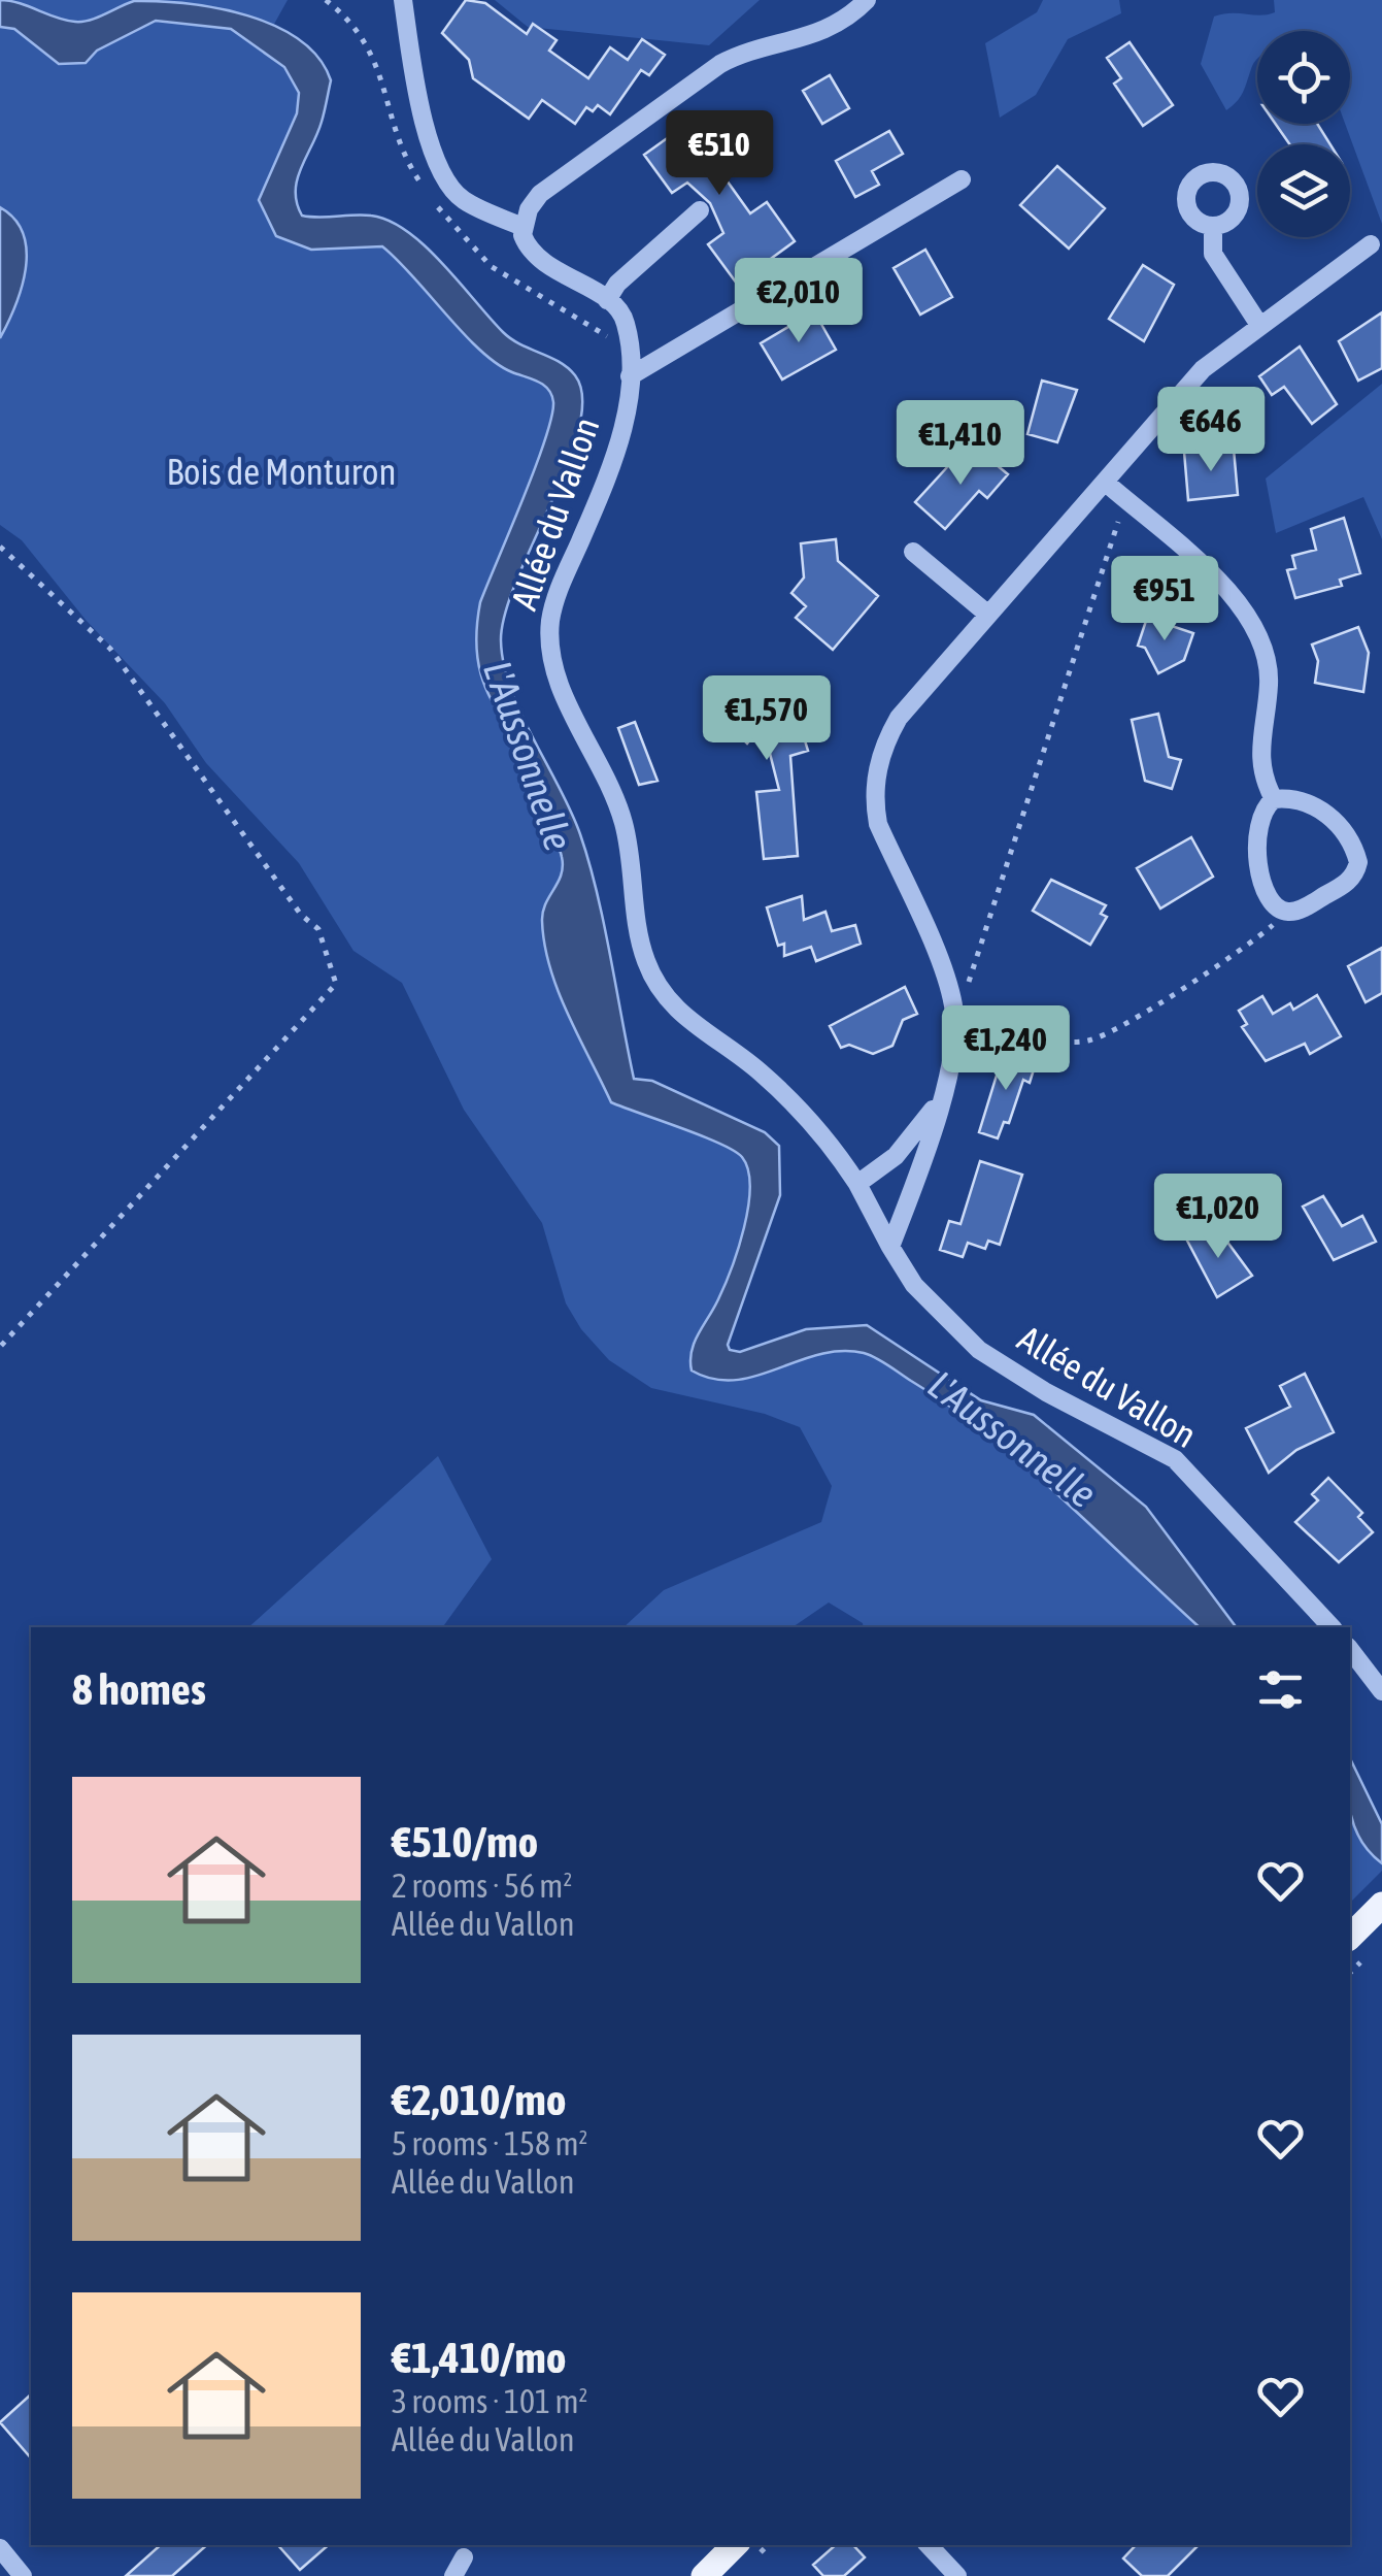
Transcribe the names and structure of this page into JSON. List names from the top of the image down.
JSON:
{
  "streets": {
    "street": ["Allée du Vallon"]
  },
  "water": ["L'Aussonnelle"],
  "parks": ["Bois de Monturon"],
  "page": {
    "price": [
      "€510",
      "€2,010",
      "€646",
      "€1,410",
      "€951",
      "€1,570",
      "€1,240",
      "€1,020"
    ],
    "heading": "8 homes",
    "list": [
      {
        "name": "€510/mo",
        "note": "2 rooms · 56 m² · Allée du Vallon"
      },
      {
        "name": "€2,010/mo",
        "note": "5 rooms · 158 m² · Allée du Vallon"
      },
      {
        "name": "€1,410/mo",
        "note": "3 rooms · 101 m² · Allée du Vallon"
      }
    ]
  }
}
